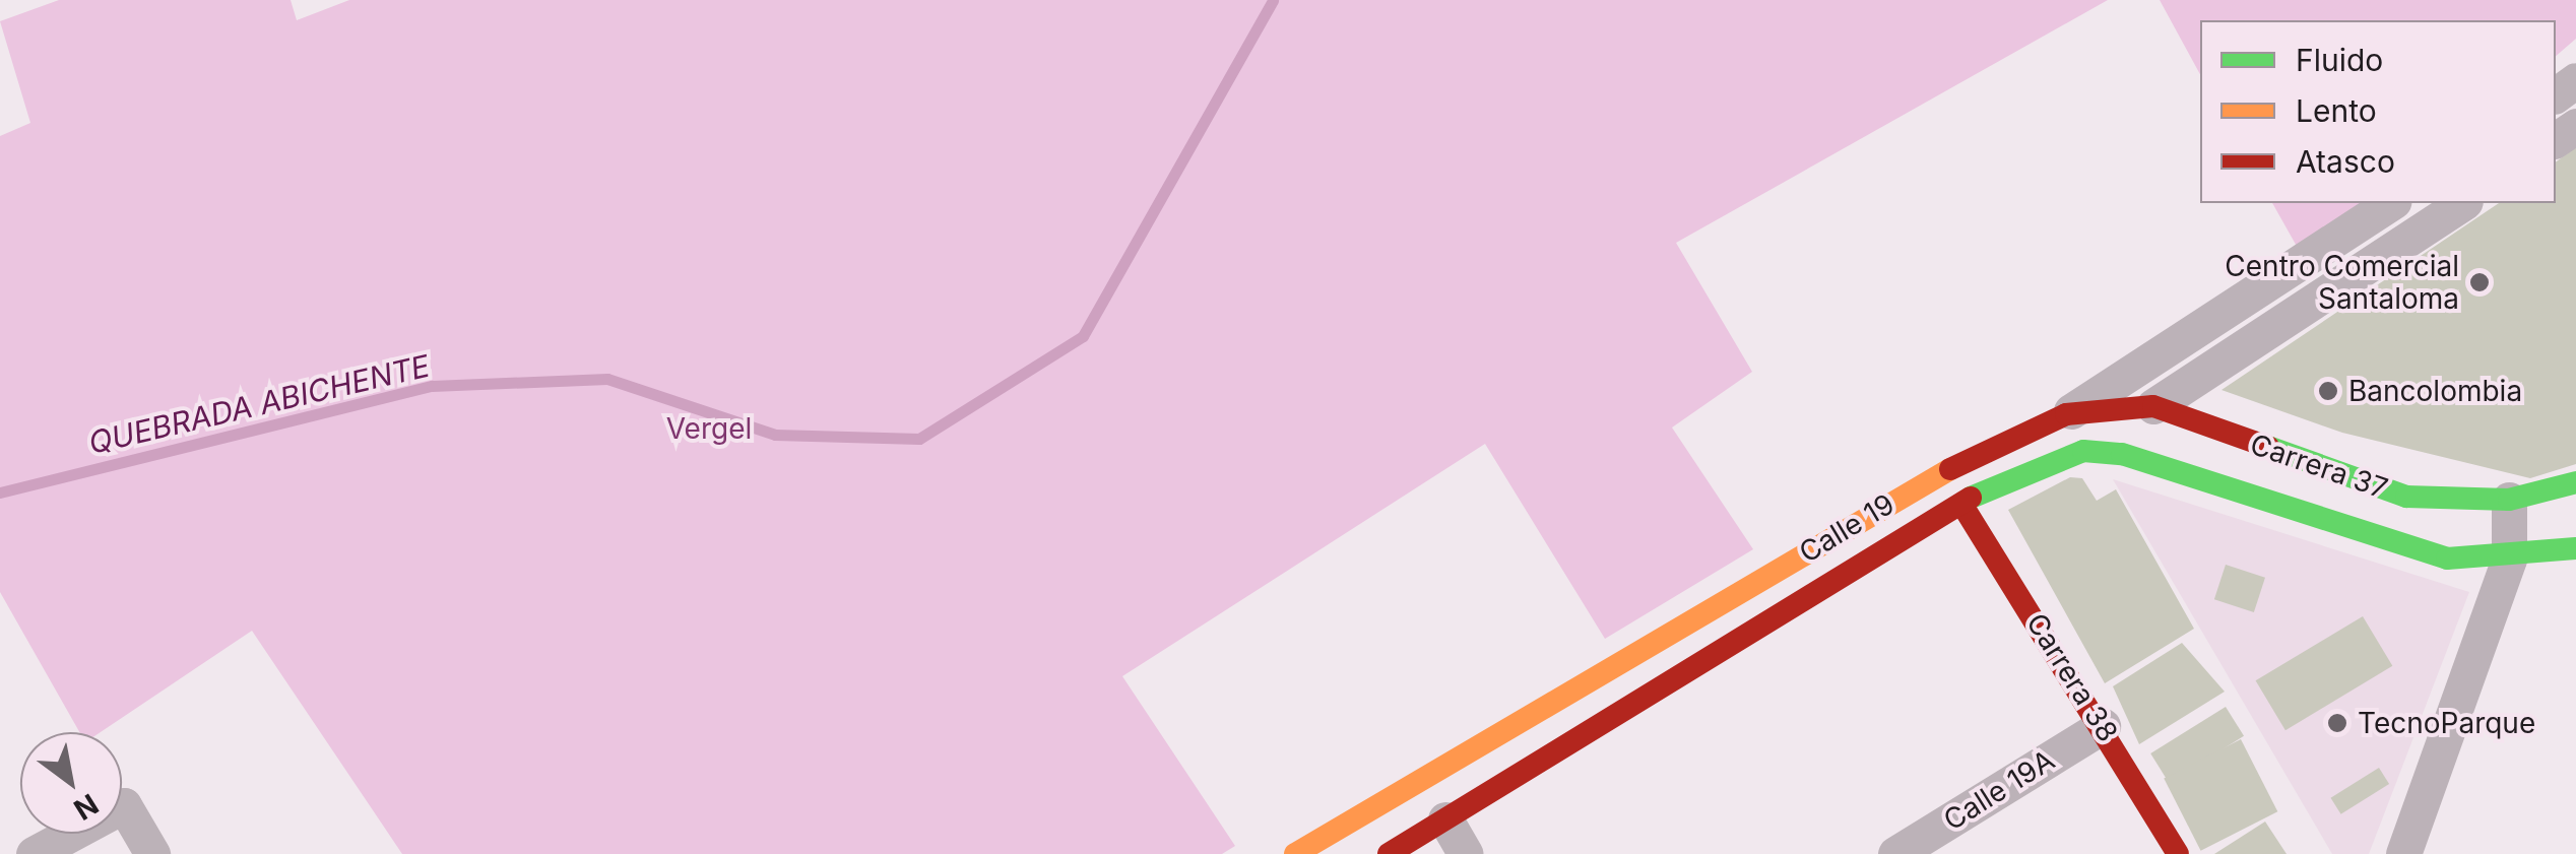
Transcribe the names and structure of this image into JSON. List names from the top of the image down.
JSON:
{
  "streets": {
    "main road": ["Carrera 37", "Calle 19", "Carrera 38"],
    "street": ["Calle 19A"]
  },
  "crossings": [
    ["Carrera 37", "Calle 19"],
    ["Calle 19", "Carrera 38"],
    ["Carrera 38", "Calle 19A"]
  ],
  "water": ["QUEBRADA ABICHENTE"],
  "parks": ["Vergel"],
  "places": ["Centro Comercial Santaloma", "Bancolombia", "TecnoParque"],
  "legend": ["Fluido", "Lento", "Atasco"],
  "north": "bottom right"
}
